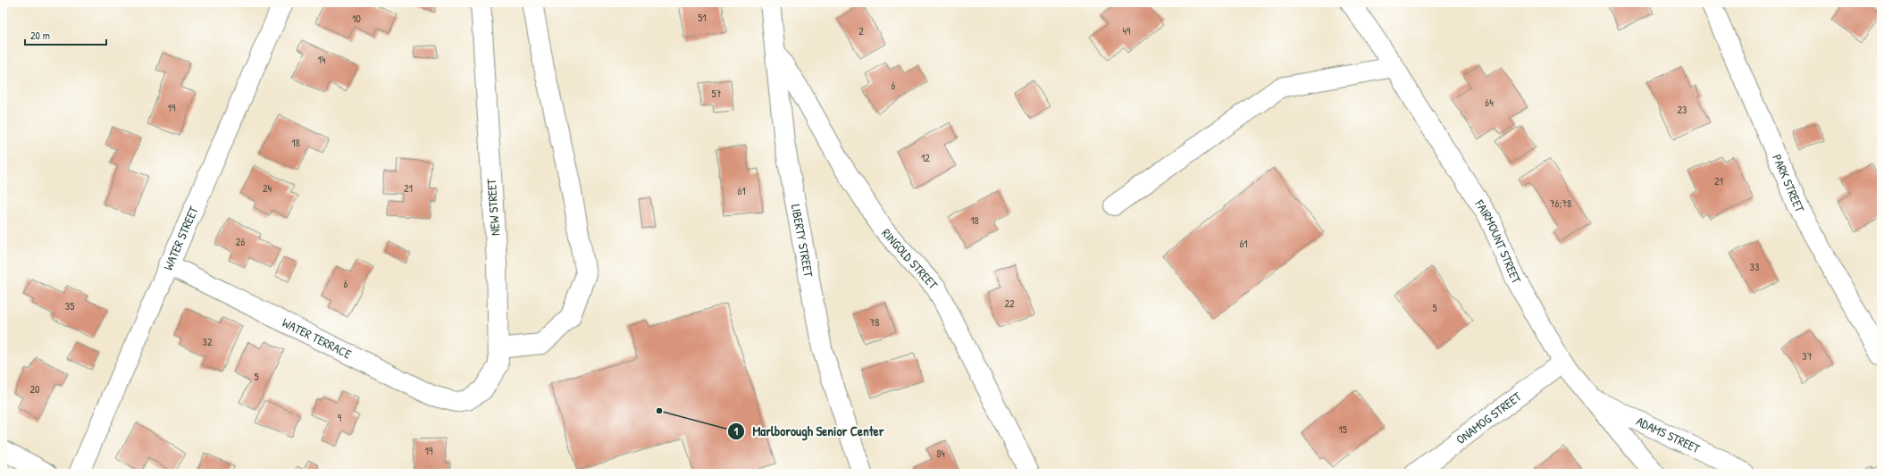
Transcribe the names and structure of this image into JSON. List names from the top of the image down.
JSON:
{
  "streets": {
    "street": [
      "PARK STREET",
      "NEW STREET",
      "WATER STREET",
      "LIBERTY STREET",
      "FAIRMOUNT STREET",
      "RINGOLD STREET",
      "WATER TERRACE",
      "ONAMOG STREET",
      "ADAMS STREET"
    ]
  },
  "crossings": [
    ["NEW STREET", "WATER TERRACE"],
    ["WATER STREET", "WATER TERRACE"],
    ["LIBERTY STREET", "RINGOLD STREET"],
    ["FAIRMOUNT STREET", "ONAMOG STREET"],
    ["FAIRMOUNT STREET", "ADAMS STREET"]
  ],
  "places": ["Marlborough Senior Center"],
  "house_numbers": [
    "51",
    "10",
    "2",
    "49",
    "14",
    "6",
    "57",
    "64",
    "19",
    "23",
    "18",
    "12",
    "21",
    "24",
    "21",
    "61",
    "76;78",
    "18",
    "26",
    "61",
    "33",
    "6",
    "22",
    "35",
    "5",
    "78",
    "32",
    "37",
    "5",
    "20",
    "9",
    "15",
    "19",
    "84"
  ],
  "scale_bar": "20 m"
}
